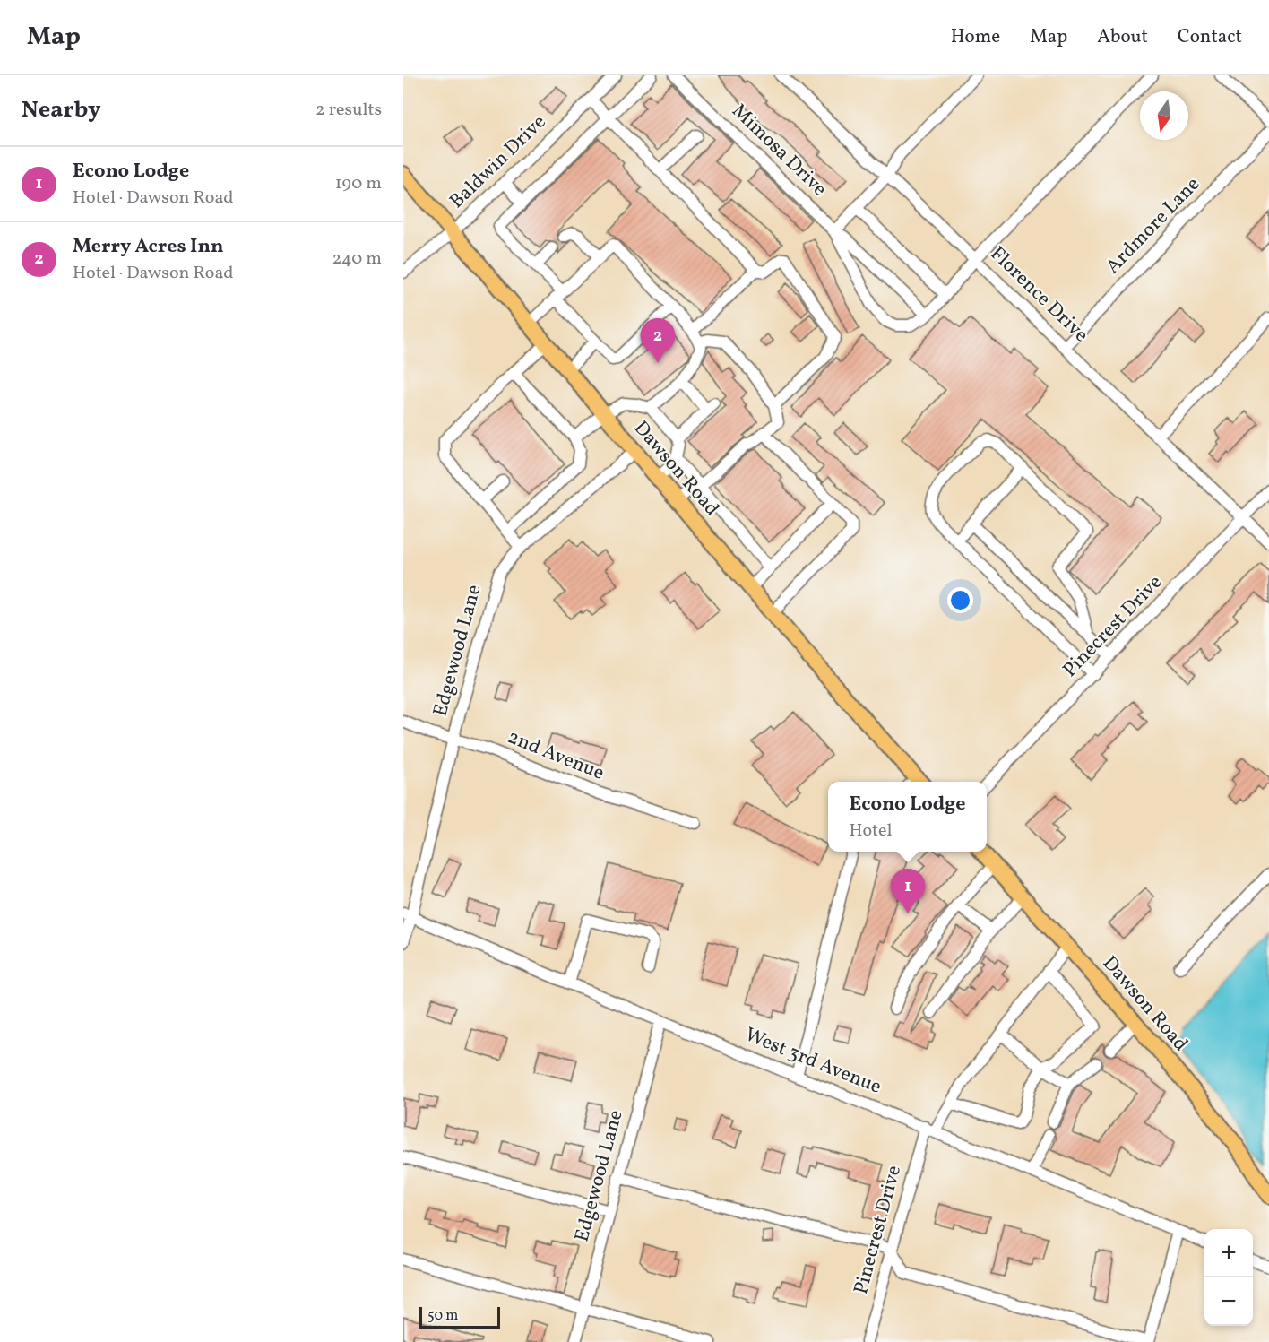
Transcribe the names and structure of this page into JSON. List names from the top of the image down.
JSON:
{
  "streets": {
    "main road": ["Dawson Road"],
    "street": [
      "Mimosa Drive",
      "Baldwin Drive",
      "Ardmore Lane",
      "Florence Drive",
      "Pinecrest Drive",
      "Edgewood Lane",
      "2nd Avenue",
      "West 3rd Avenue"
    ]
  },
  "crossings": [
    ["Mimosa Drive", "Florence Drive"],
    ["Baldwin Drive", "Dawson Road"],
    ["Ardmore Lane", "Florence Drive"],
    ["Florence Drive", "Pinecrest Drive"],
    ["Dawson Road", "Pinecrest Drive"],
    ["Dawson Road", "Edgewood Lane"],
    ["Pinecrest Drive", "West 3rd Avenue"],
    ["Edgewood Lane", "2nd Avenue"],
    ["Edgewood Lane", "West 3rd Avenue"]
  ],
  "scale_bar": "50 m",
  "north": "bottom",
  "page": {
    "header": "Map",
    "nav": [
      "Home",
      "Map",
      "About",
      "Contact"
    ],
    "heading": ["Nearby", "2 results"],
    "list": [
      {
        "mark": "1",
        "name": "Econo Lodge",
        "note": "Hotel · Dawson Road",
        "value": "190 m"
      },
      {
        "mark": "2",
        "name": "Merry Acres Inn",
        "note": "Hotel · Dawson Road",
        "value": "240 m"
      }
    ],
    "pins": ["2", "1"],
    "popup": ["Econo Lodge", "Hotel"],
    "map_buttons": ["+", "−"],
    "scale": "50 m"
  }
}
